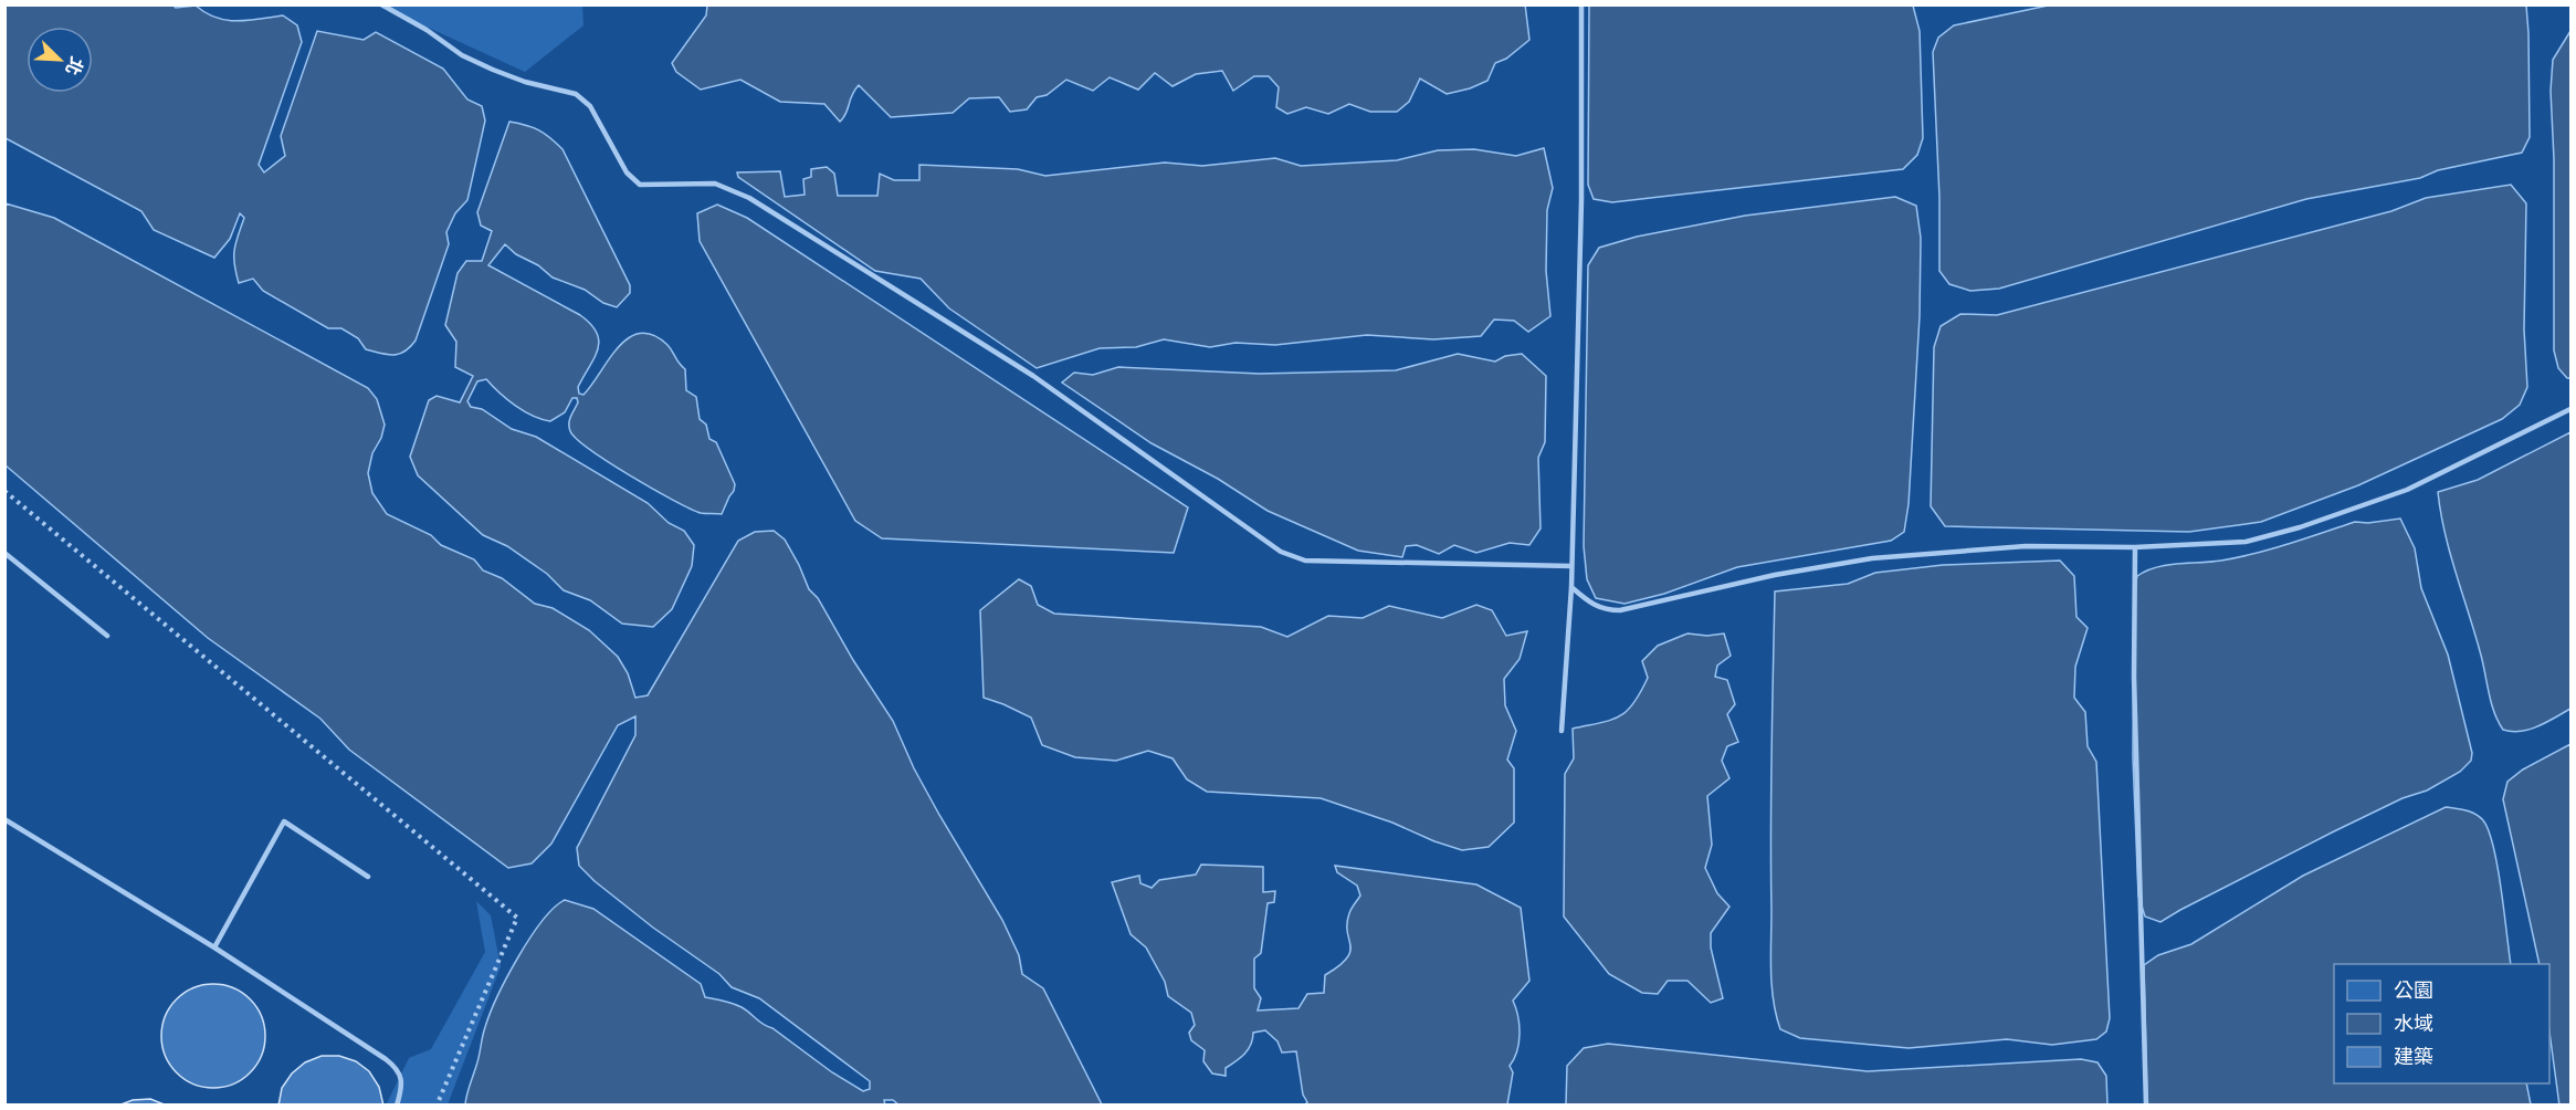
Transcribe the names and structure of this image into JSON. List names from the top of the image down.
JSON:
{
  "legend": ["公園", "水域", "建築"],
  "north": "bottom right"
}
